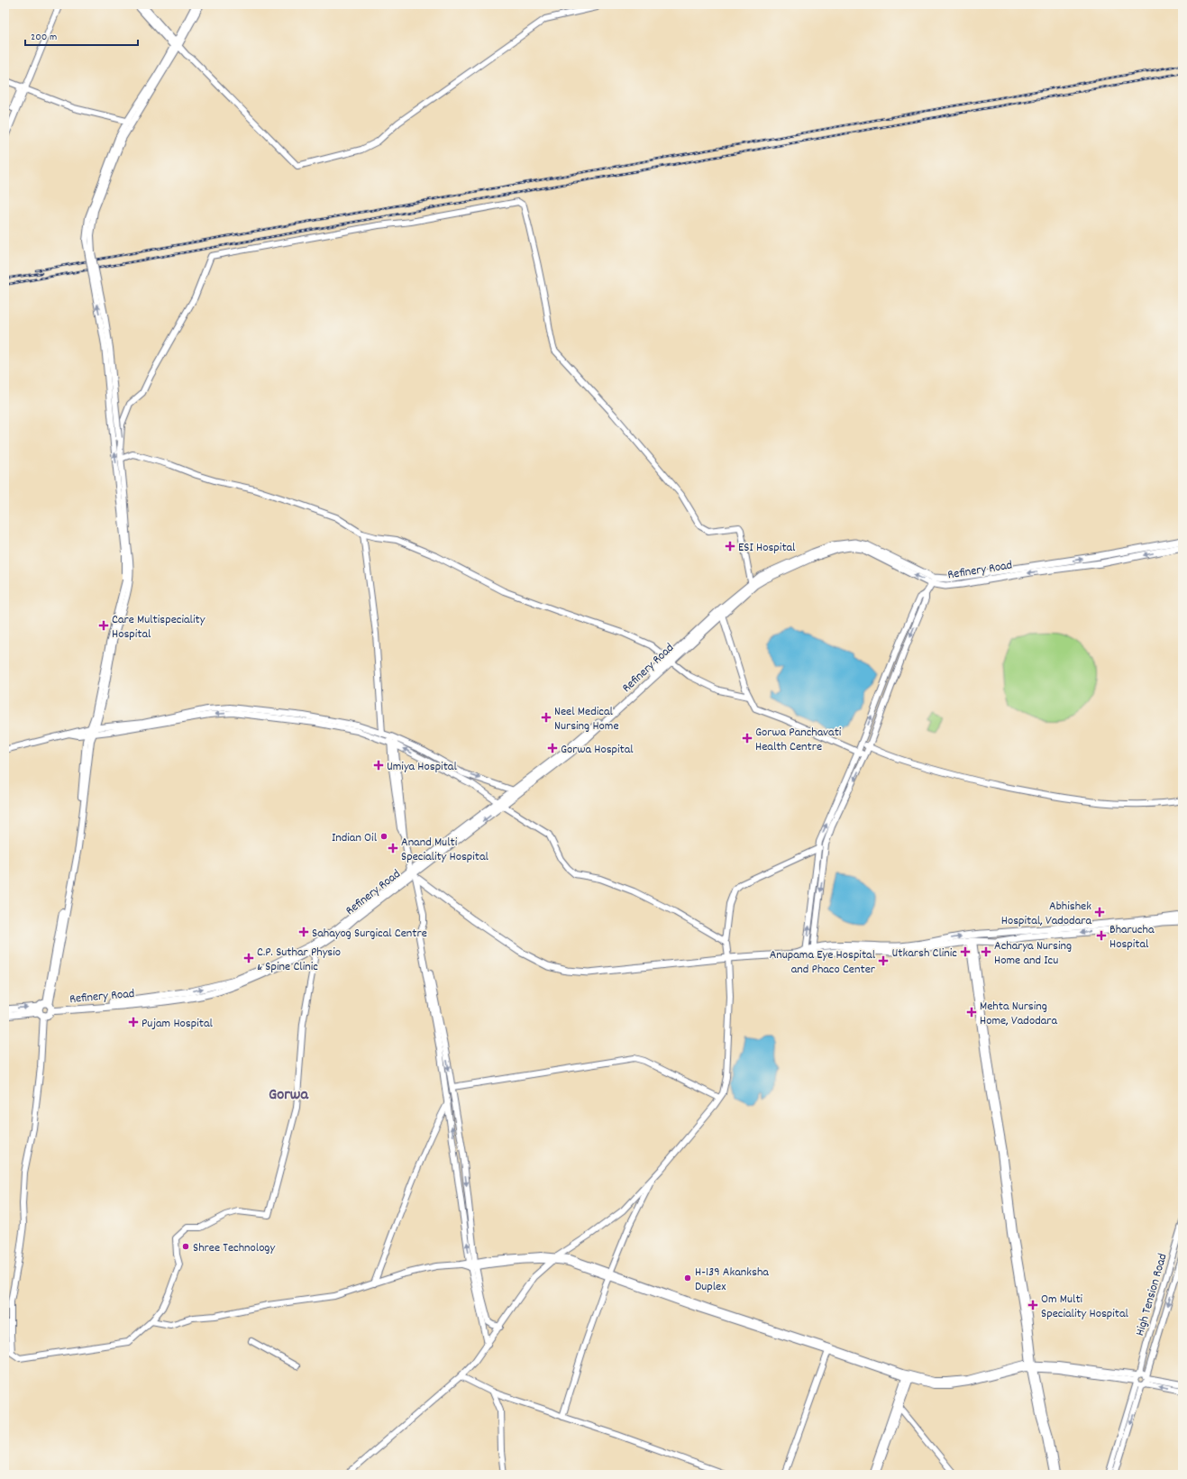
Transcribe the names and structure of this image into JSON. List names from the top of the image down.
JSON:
{
  "streets": {
    "main road": ["Refinery Road"],
    "street": ["High Tension Road"]
  },
  "districts": ["Gorwa"],
  "places": {
    "health": [
      "ESI Hospital",
      "Care Multispeciality Hospital",
      "Neel Medical Nursing Home",
      "Gorwa Panchavati Health Centre",
      "Gorwa Hospital",
      "Umiya Hospital",
      "Anand Multi Speciality Hospital",
      "Abhishek Hospital, Vadodara",
      "Sahayog Surgical Centre",
      "Bharucha Hospital",
      "Utkarsh Clinic",
      "Acharya Nursing Home and Icu",
      "C.P. Suthar Physio & Spine Clinic",
      "Anupama Eye Hospital and Phaco Center",
      "Mehta Nursing Home, Vadodara",
      "Pujam Hospital",
      "Om Multi Speciality Hospital"
    ],
    "other": ["Indian Oil", "Shree Technology", "H-139 Akanksha Duplex"]
  },
  "scale_bar": "200 m"
}
